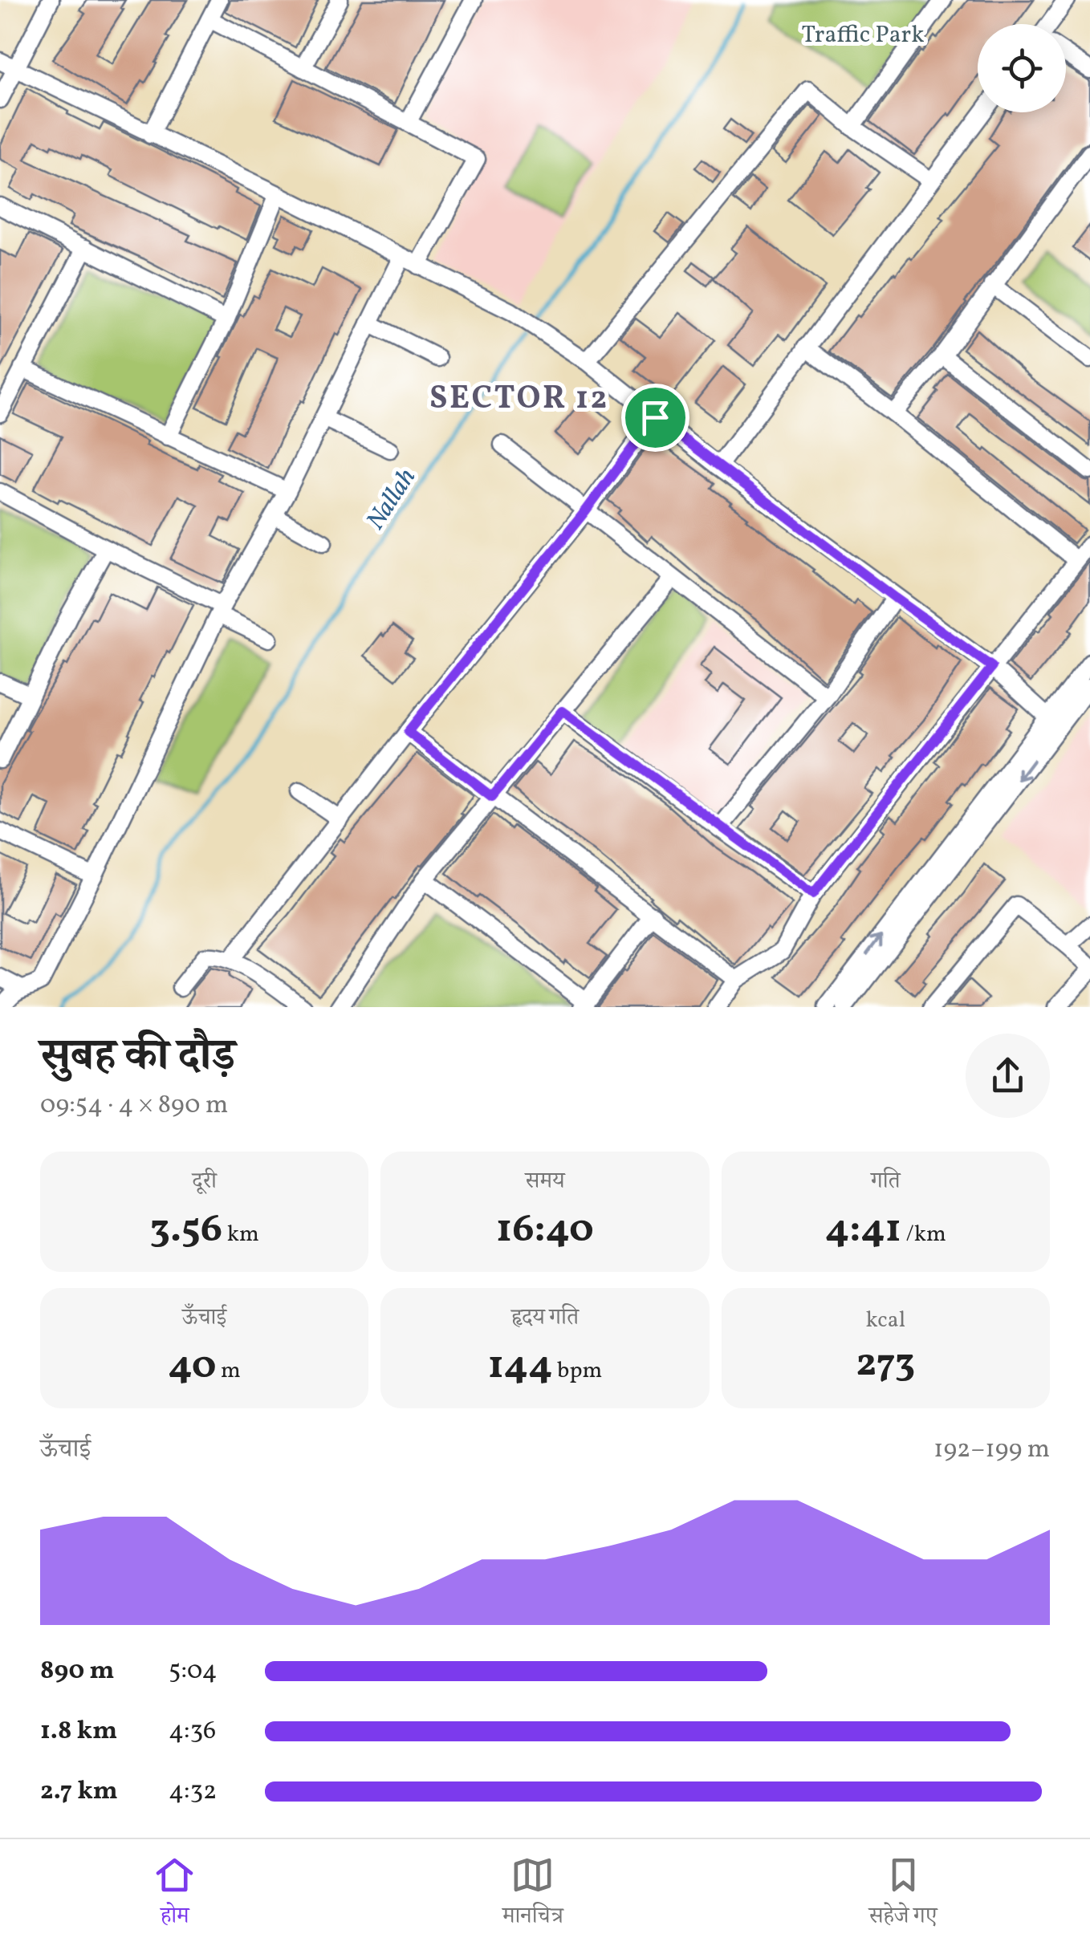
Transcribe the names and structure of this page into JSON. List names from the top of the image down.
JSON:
{
  "districts": ["SECTOR 12"],
  "water": ["Nallah"],
  "parks": ["Traffic Park"],
  "page": {
    "heading": ["सुबह की दौड़", "09:54 · 4 × 890 m"],
    "stats": [
      ["दूरी", "3.56 km"],
      ["समय", "16:40"],
      ["गति", "4:41 /km"],
      ["ऊँचाई", "40 m"],
      ["हृदय गति", "144 bpm"],
      ["kcal", "273"]
    ],
    "chart": ["ऊँचाई", "192–199 m"],
    "list": [
      {
        "name": "890 m",
        "note": "5:04"
      },
      {
        "name": "1.8 km",
        "note": "4:36"
      },
      {
        "name": "2.7 km",
        "note": "4:32"
      }
    ],
    "tabs": ["होम", "मानचित्र", "सहेजे गए"]
  }
}
